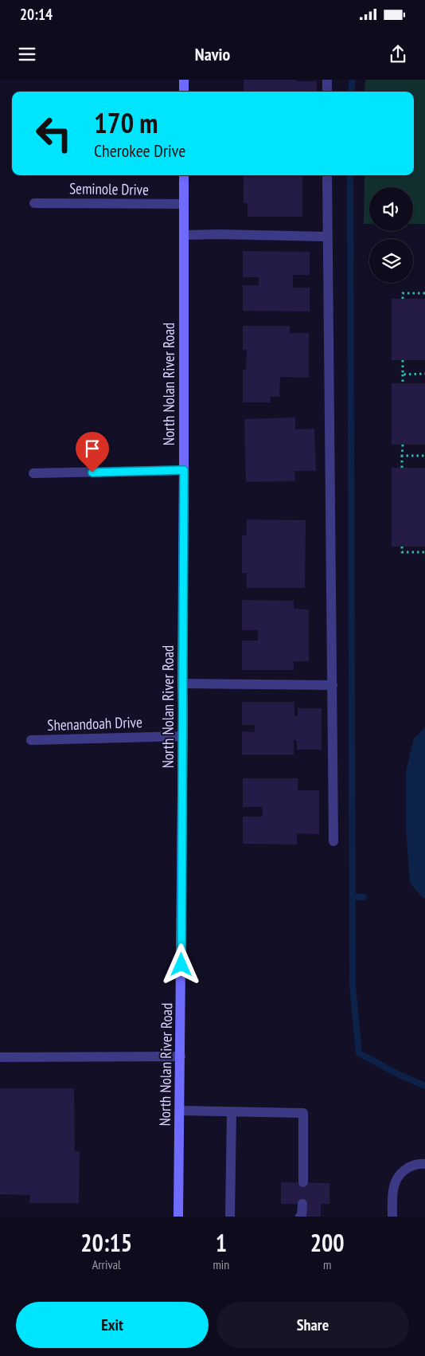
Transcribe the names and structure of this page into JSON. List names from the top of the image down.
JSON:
{
  "streets": {
    "main road": ["North Nolan River Road"],
    "street": ["Seminole Drive", "Shenandoah Drive"]
  },
  "crossings": [
    ["Seminole Drive", "North Nolan River Road"],
    ["North Nolan River Road", "Shenandoah Drive"]
  ],
  "page": {
    "status": "20:14",
    "header": "Navio",
    "turn": ["170 m", "Cherokee Drive"],
    "eta": [
      "20:15",
      "Arrival",
      "1",
      "min",
      "200",
      "m"
    ],
    "buttons": ["Exit", "Share"]
  }
}
